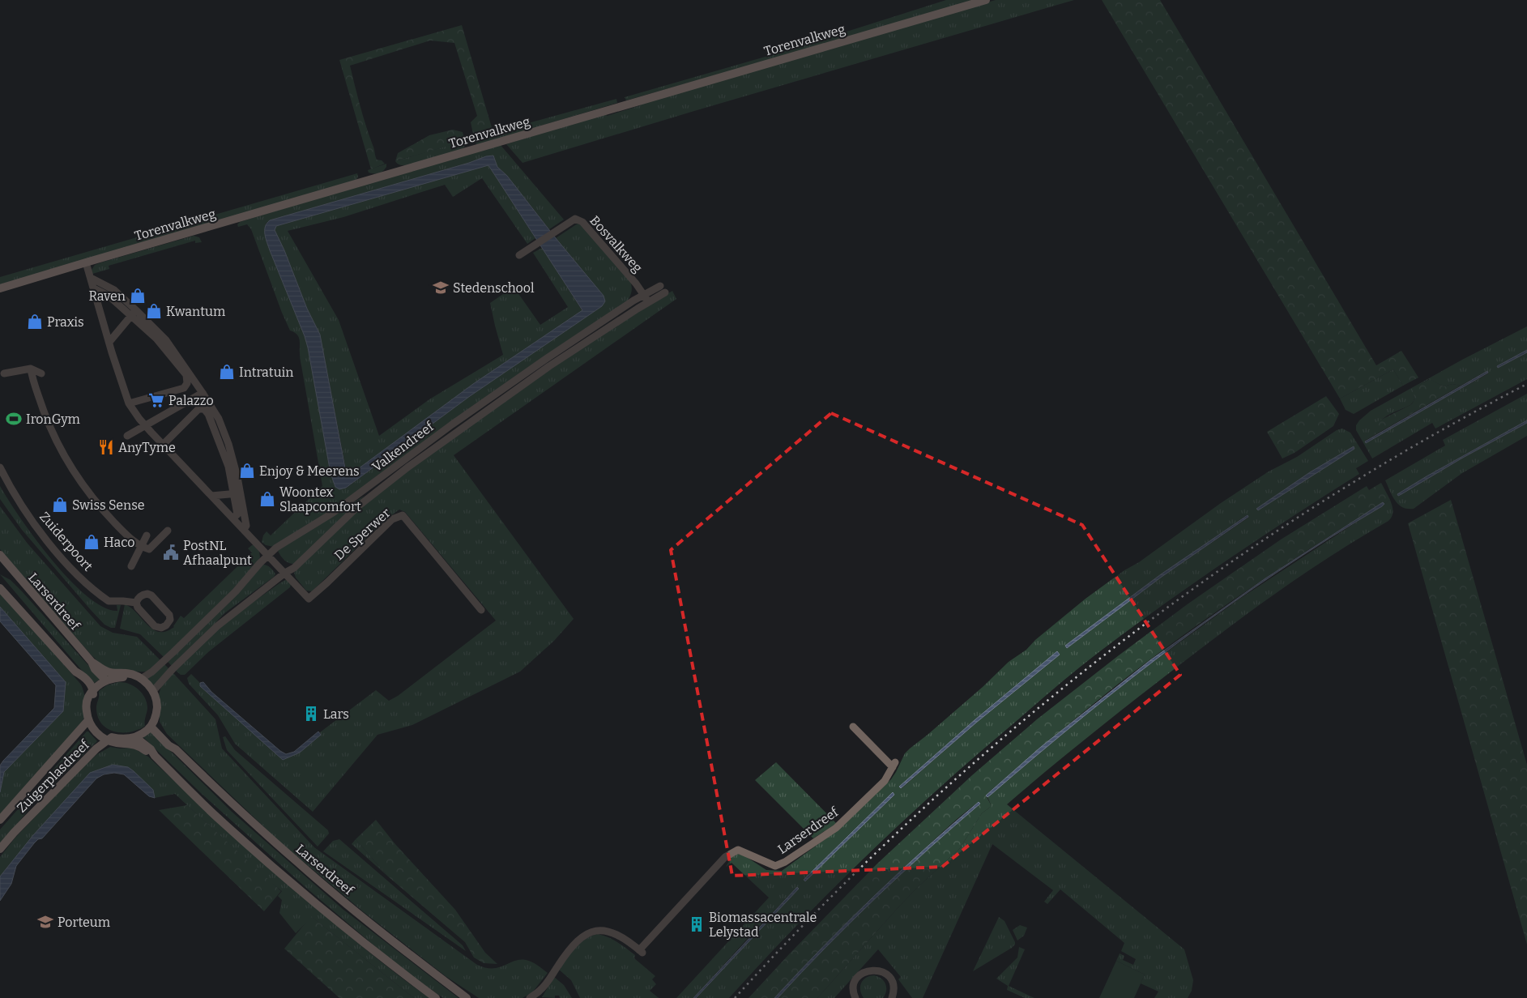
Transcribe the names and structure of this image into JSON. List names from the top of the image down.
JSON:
{
  "streets": {
    "main road": ["Torenvalkweg", "Larserdreef", "Zuigerplasdreef"],
    "street": [
      "Bosvalkweg",
      "Valkendreef",
      "De Sperwer",
      "Zuiderpoort"
    ]
  },
  "crossings": [
    ["Bosvalkweg", "Valkendreef"],
    ["Valkendreef", "De Sperwer"],
    ["Valkendreef", "Larserdreef"],
    ["Valkendreef", "Zuigerplasdreef"],
    ["Larserdreef", "Zuigerplasdreef"]
  ],
  "places": {
    "school or university": ["Stedenschool", "Porteum"],
    "shop": [
      "Raven",
      "Kwantum",
      "Praxis",
      "Intratuin",
      "Enjoy & Meerens",
      "Woontex Slaapcomfort",
      "Swiss Sense",
      "Haco"
    ],
    "supermarket": ["Palazzo"],
    "sports": ["IronGym"],
    "restaurant": ["AnyTyme"],
    "public building": ["PostNL Afhaalpunt"],
    "building": ["Lars", "Biomassacentrale Lelystad"]
  }
}
